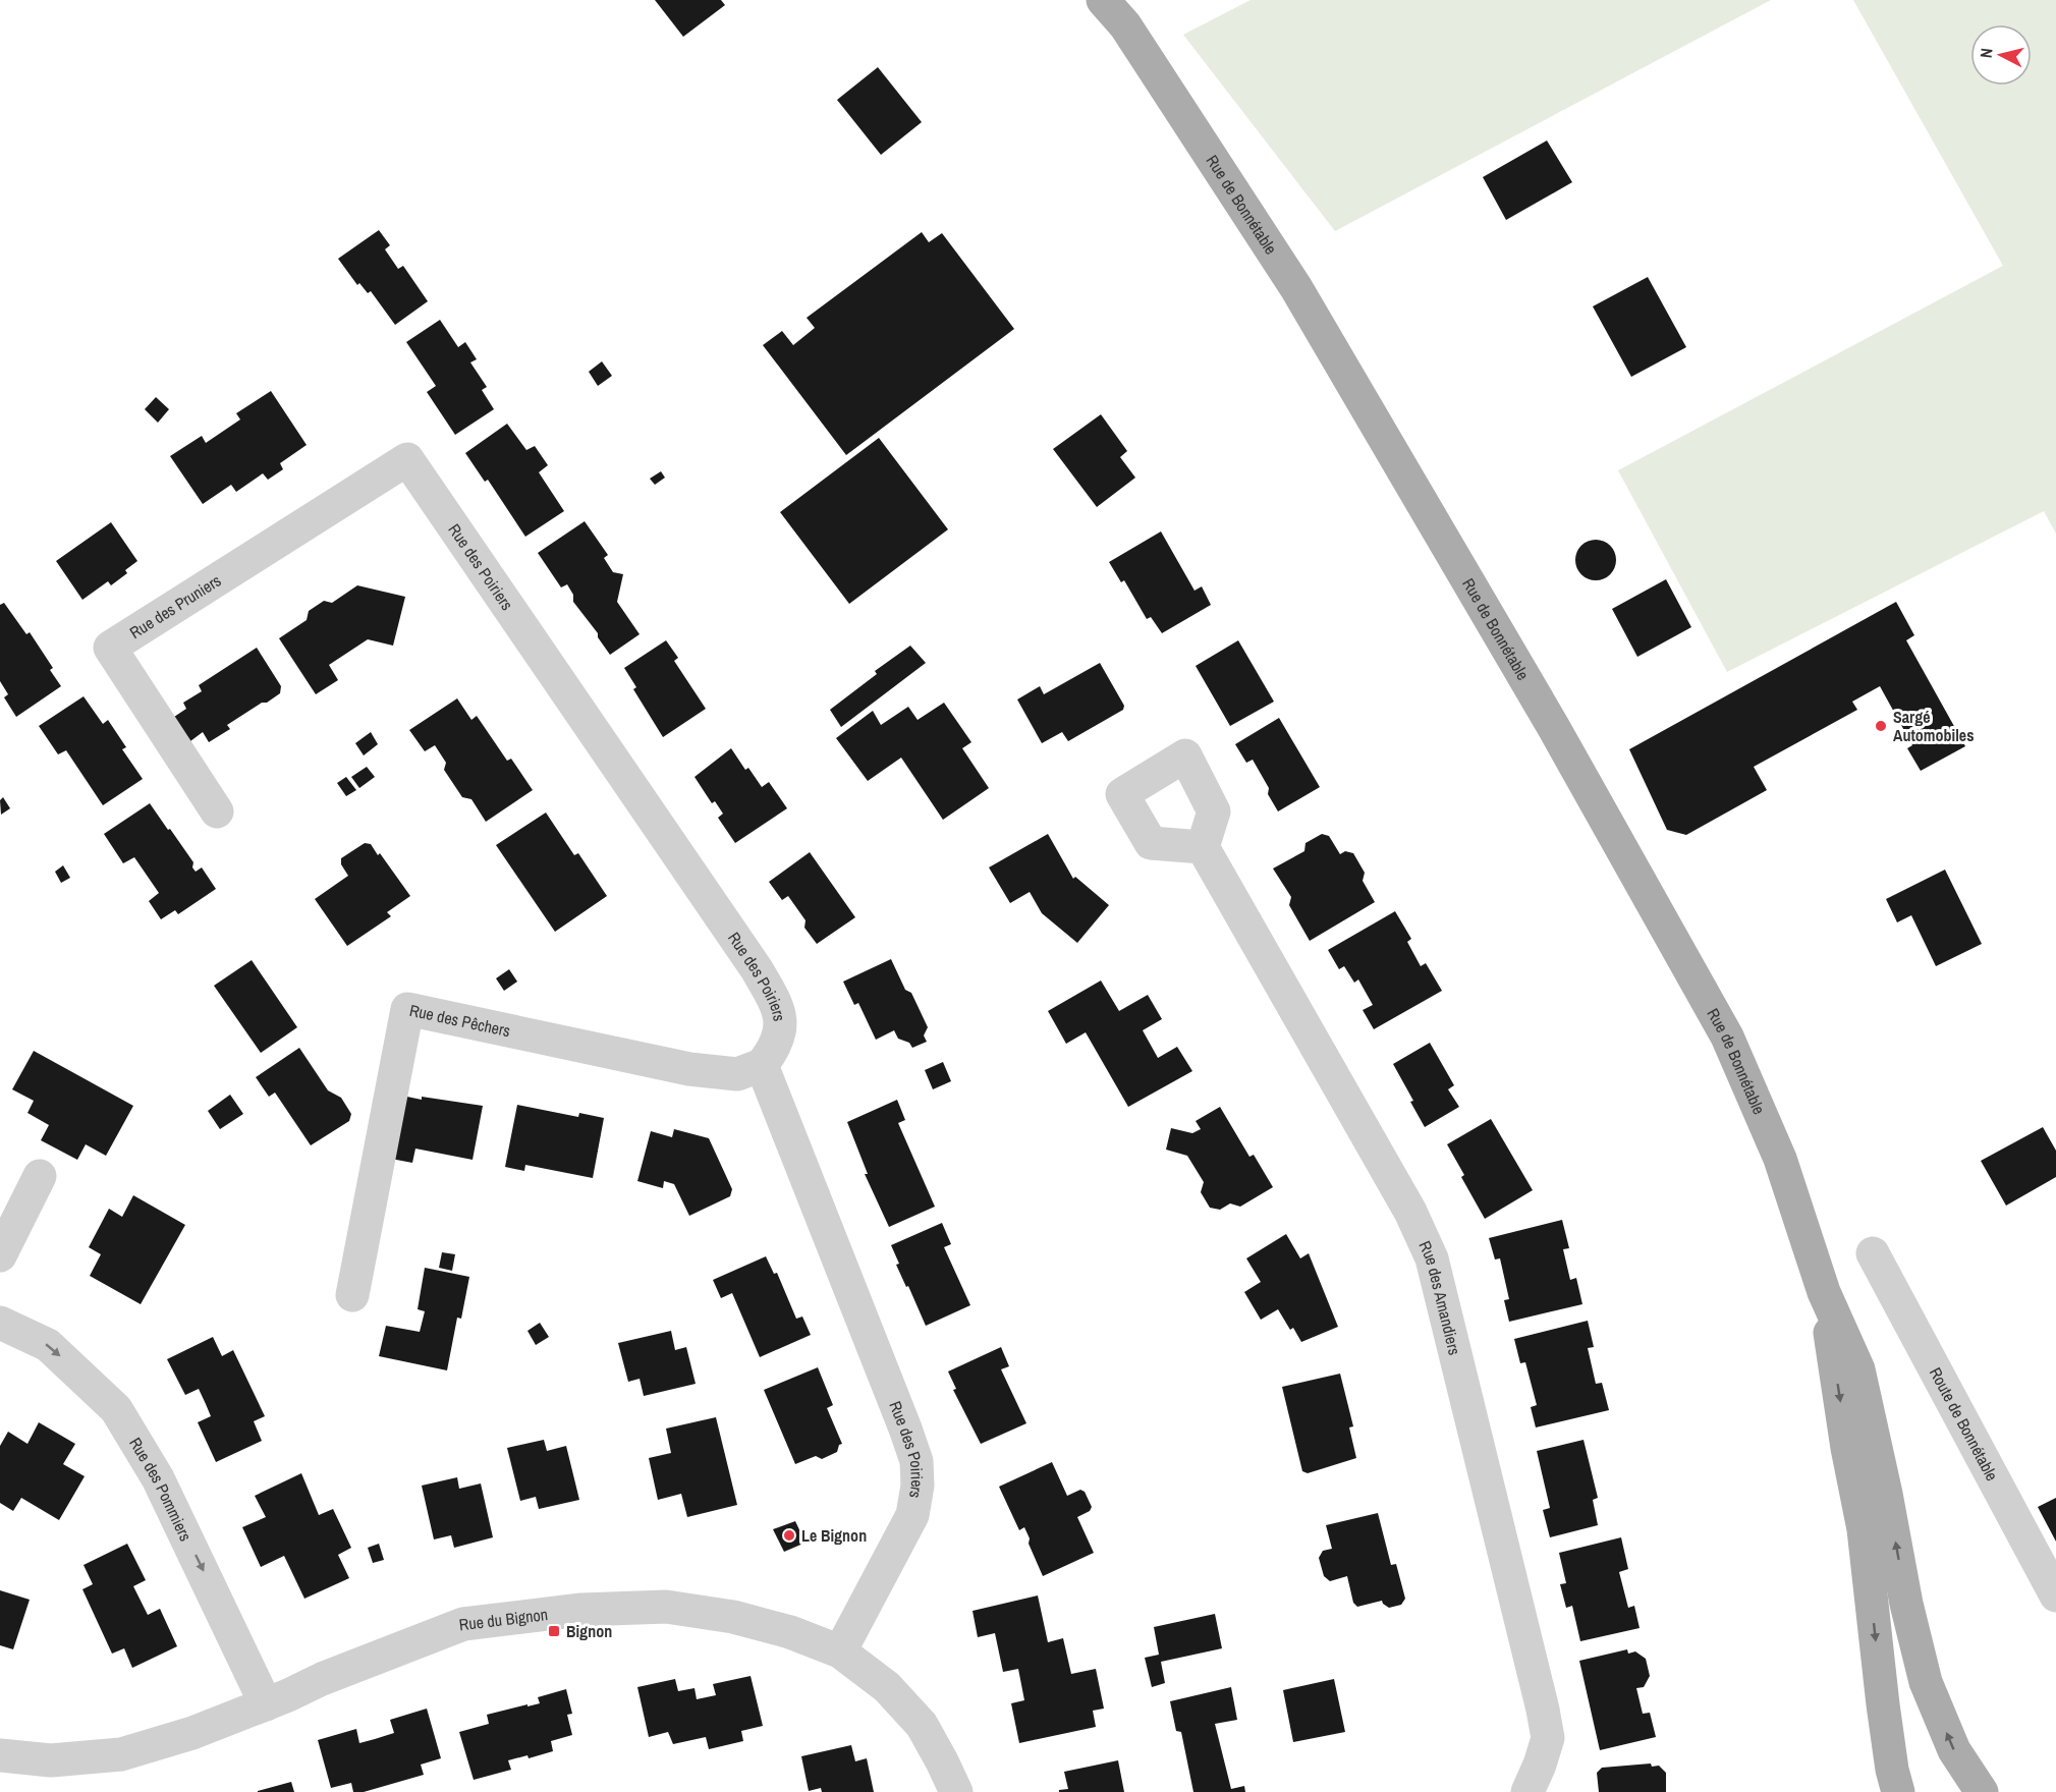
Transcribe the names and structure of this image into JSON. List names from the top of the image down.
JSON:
{
  "streets": {
    "main road": ["Rue de Bonnétable"],
    "street": [
      "Rue des Poiriers",
      "Rue des Pruniers",
      "Rue des Pêchers",
      "Rue des Amandiers",
      "Route de Bonnétable",
      "Rue des Pommiers",
      "Rue du Bignon"
    ]
  },
  "crossings": [
    ["Rue des Poiriers", "Rue des Pruniers"],
    ["Rue des Poiriers", "Rue des Pêchers"],
    ["Rue des Poiriers", "Rue du Bignon"],
    ["Rue des Pommiers", "Rue du Bignon"]
  ],
  "one_way": ["Rue des Pommiers"],
  "places": {
    "other": ["Sargé Automobiles", "Le Bignon"],
    "transit": ["Bignon"]
  },
  "north": "left"
}
